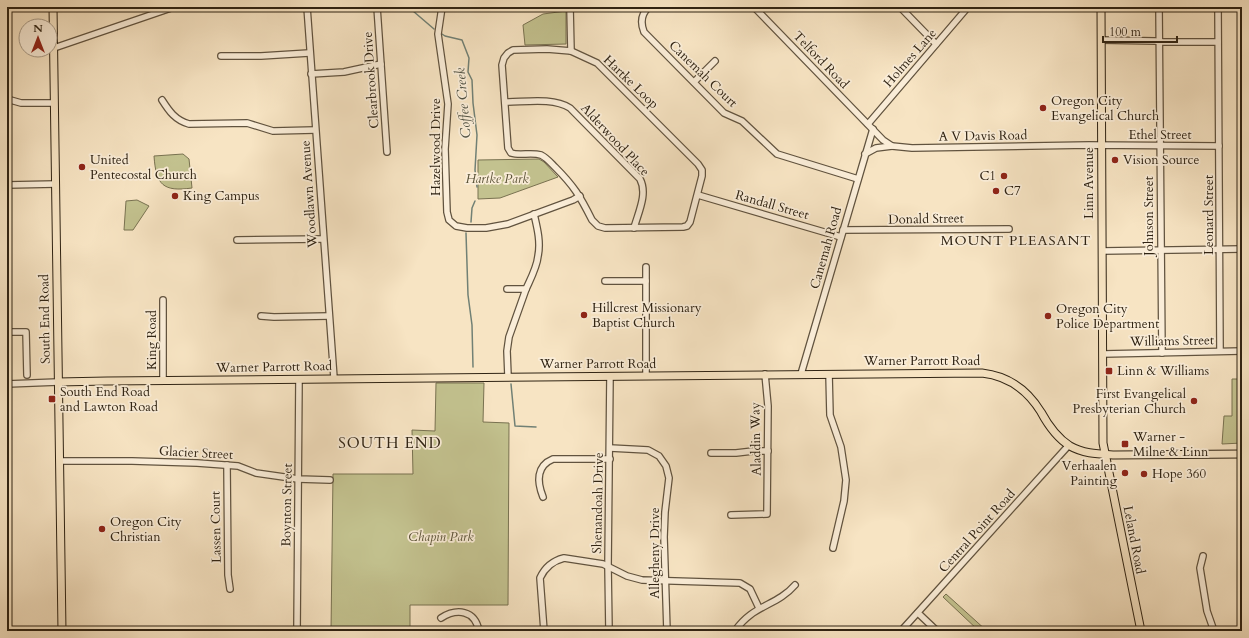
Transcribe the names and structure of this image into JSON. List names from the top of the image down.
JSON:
{
  "streets": {
    "main road": [
      "Linn Avenue",
      "South End Road",
      "Warner Parrott Road",
      "Leland Road"
    ],
    "street": [
      "Holmes Lane",
      "Telford Road",
      "Canemah Court",
      "Clearbrook Drive",
      "Hartke Loop",
      "Ethel Street",
      "A V Davis Road",
      "Alderwood Place",
      "Hazelwood Drive",
      "Woodlawn Avenue",
      "Randall Street",
      "Leonard Street",
      "Johnson Street",
      "Donald Street",
      "Canemah Road",
      "King Road",
      "Williams Street",
      "Aladdin Way",
      "Glacier Street",
      "Shenandoah Drive",
      "Boynton Street",
      "Lassen Court",
      "Central Point Road",
      "Allegheny Drive"
    ]
  },
  "crossings": [
    ["Holmes Lane", "Telford Road"],
    ["Telford Road", "Canemah Road"],
    ["Canemah Court", "Canemah Road"],
    ["Hartke Loop", "Alderwood Place"],
    ["Hartke Loop", "Hazelwood Drive"],
    ["Hartke Loop", "Randall Street"],
    ["Ethel Street", "A V Davis Road"],
    ["Ethel Street", "Linn Avenue"],
    ["Ethel Street", "Leonard Street"],
    ["Ethel Street", "Johnson Street"],
    ["A V Davis Road", "Linn Avenue"],
    ["A V Davis Road", "Canemah Road"],
    ["Linn Avenue", "Williams Street"],
    ["Linn Avenue", "Warner Parrott Road"],
    ["Linn Avenue", "Leland Road"],
    ["Woodlawn Avenue", "Warner Parrott Road"],
    ["Randall Street", "Canemah Road"],
    ["Leonard Street", "Williams Street"],
    ["Johnson Street", "Williams Street"],
    ["Donald Street", "Canemah Road"],
    ["Canemah Road", "Warner Parrott Road"],
    ["South End Road", "Warner Parrott Road"],
    ["South End Road", "Glacier Street"],
    ["King Road", "Warner Parrott Road"],
    ["Warner Parrott Road", "Aladdin Way"],
    ["Warner Parrott Road", "Shenandoah Drive"],
    ["Warner Parrott Road", "Boynton Street"],
    ["Warner Parrott Road", "Central Point Road"],
    ["Warner Parrott Road", "Leland Road"],
    ["Glacier Street", "Boynton Street"],
    ["Glacier Street", "Lassen Court"],
    ["Shenandoah Drive", "Allegheny Drive"]
  ],
  "districts": ["MOUNT PLEASANT", "SOUTH END"],
  "water": ["Coffee Creek"],
  "parks": ["Hartke Park", "Chapin Park"],
  "places": {
    "other": [
      "Oregon City Evangelical Church",
      "Vision Source",
      "United Pentecostal Church",
      "C1",
      "C7",
      "King Campus",
      "Hillcrest Missionary Baptist Church",
      "Oregon City Police Department",
      "First Evangelical Presbyterian Church",
      "Verhaalen Painting",
      "Hope 360",
      "Oregon City Christian"
    ],
    "transit": ["Linn & Williams", "South End Road and Lawton Road", "Warner - Milne & Linn"]
  },
  "scale_bar": "100 m",
  "north": "top"
}
